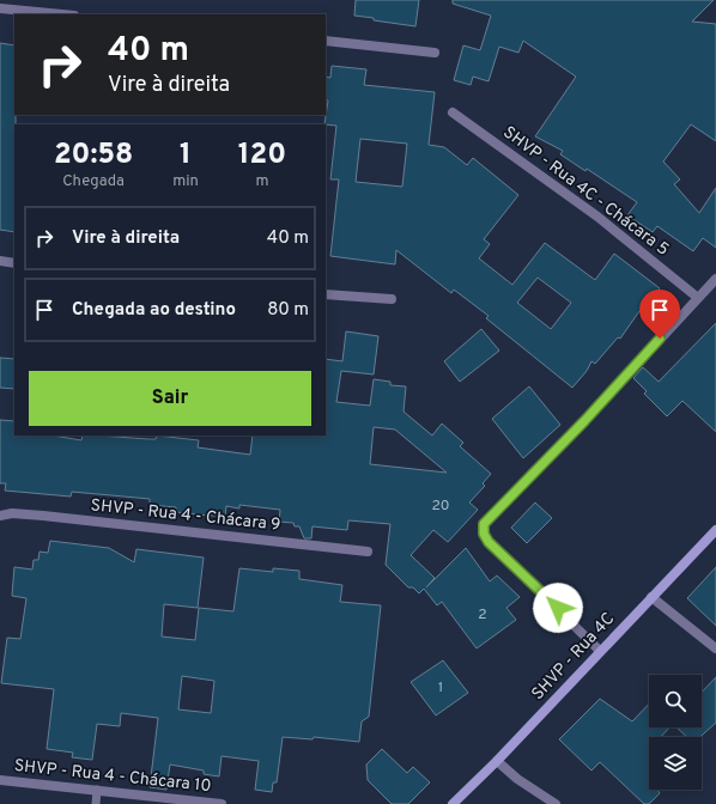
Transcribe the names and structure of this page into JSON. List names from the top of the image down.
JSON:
{
  "streets": {
    "street": [
      "SHVP - Rua 4C - Chácara 5",
      "SHVP - Rua 4 - Chácara 9",
      "SHVP - Rua 4C",
      "SHVP - Rua 4 - Chácara 10"
    ]
  },
  "house_numbers": ["20", "2", "1"],
  "page": {
    "turn": ["40 m", "Vire à direita"],
    "eta": [
      "20:58",
      "Chegada",
      "1",
      "min",
      "120",
      "m"
    ],
    "list": [
      {
        "name": "Vire à direita",
        "value": "40 m"
      },
      {
        "name": "Chegada ao destino",
        "value": "80 m"
      }
    ],
    "buttons": "Sair"
  }
}
